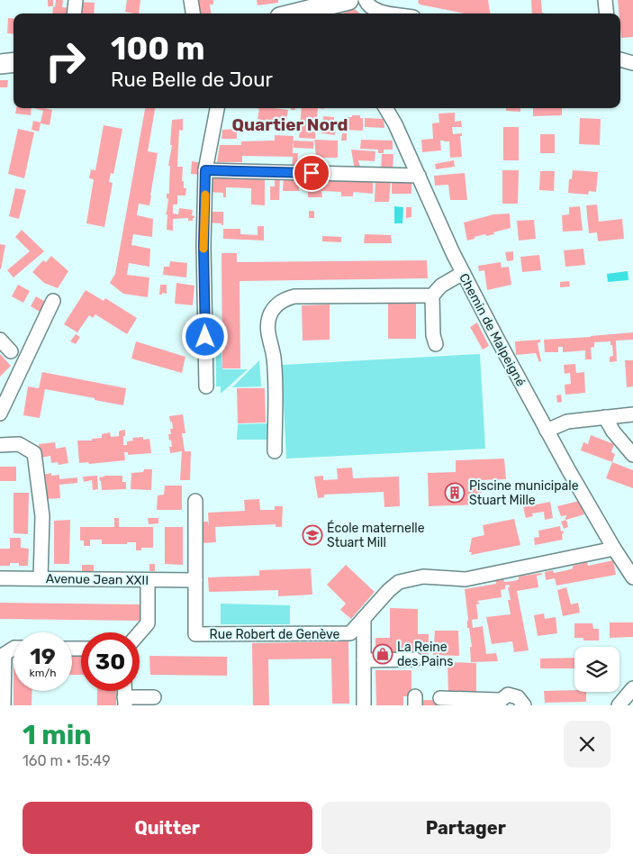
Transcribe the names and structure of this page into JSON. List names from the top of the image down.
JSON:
{
  "streets": {
    "street": ["Chemin de Malpeigné", "Avenue Jean XXII", "Rue Robert de Genève"]
  },
  "crossings": [
    ["Chemin de Malpeigné", "Rue Robert de Genève"],
    ["Avenue Jean XXII", "Rue Robert de Genève"]
  ],
  "districts": ["Quartier Nord"],
  "places": {
    "building": ["Piscine municipale Stuart Mille"],
    "school or university": ["École maternelle Stuart Mill"],
    "shop": ["La Reine des Pains"]
  },
  "page": {
    "turn": ["100 m", "Rue Belle de Jour"],
    "speed": "19 km/h",
    "limit": "30",
    "heading": ["1 min", "160 m · 15:49"],
    "buttons": ["Quitter", "Partager"]
  }
}
